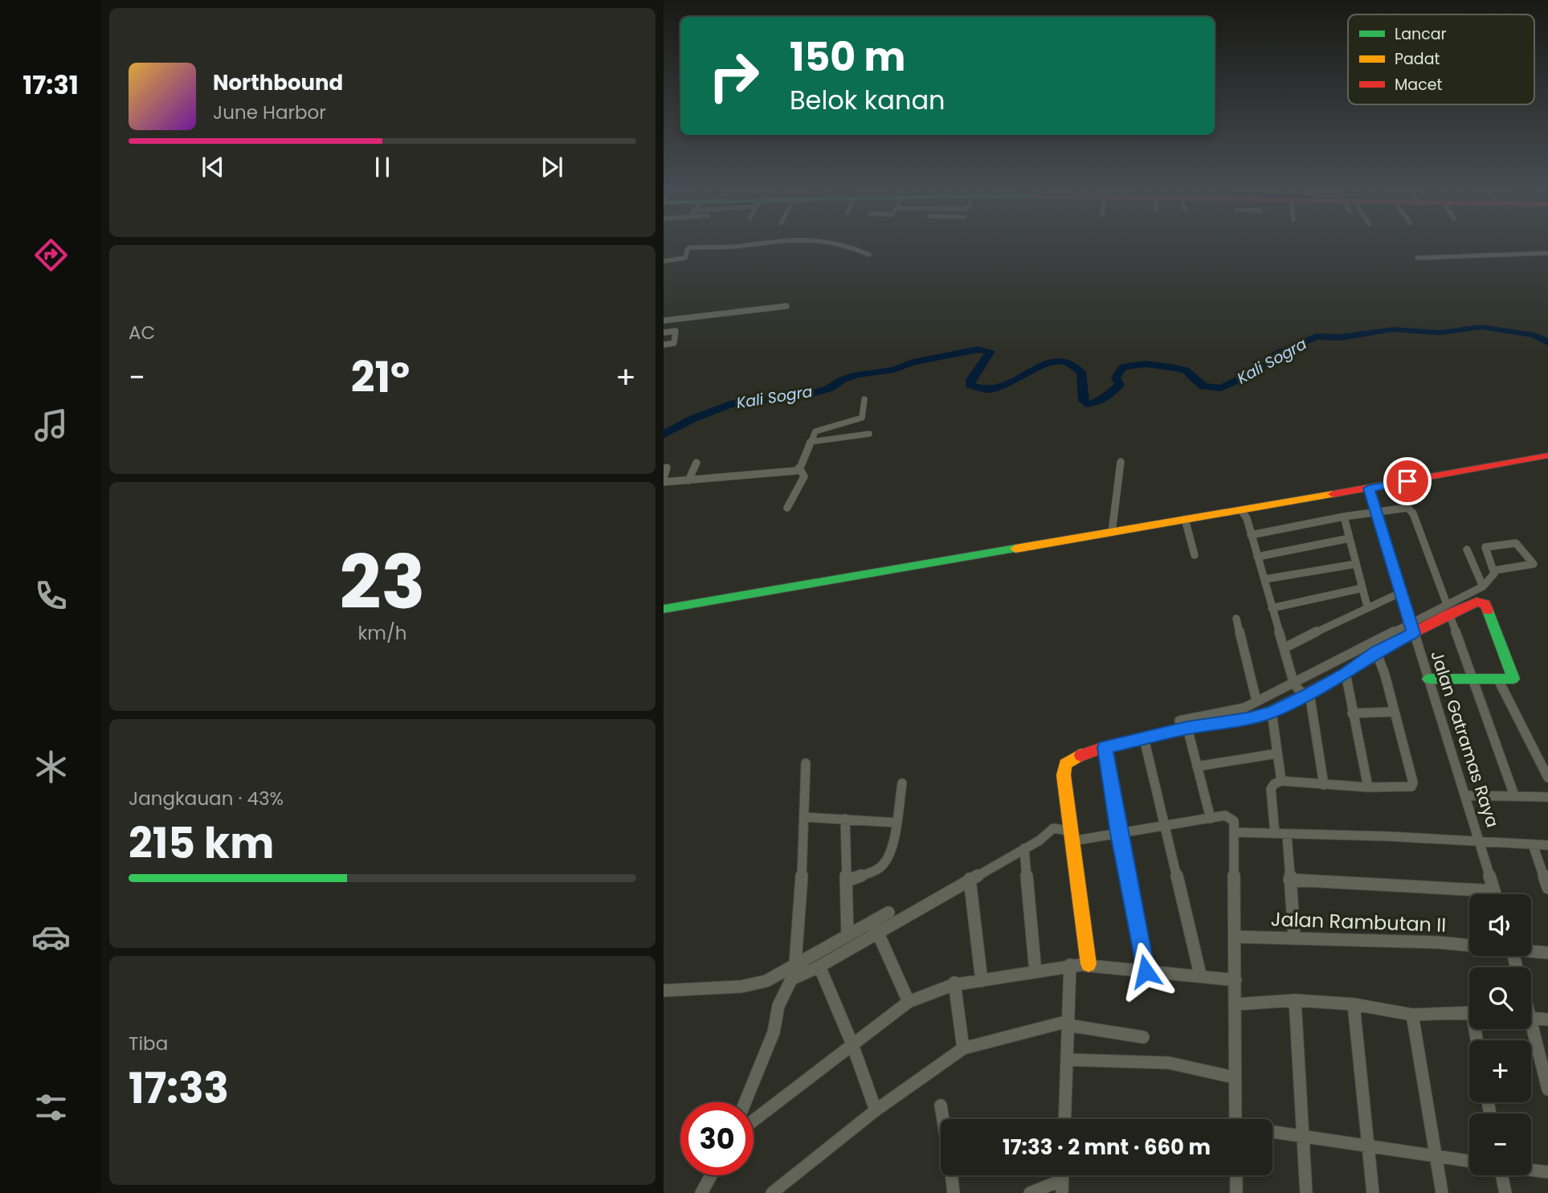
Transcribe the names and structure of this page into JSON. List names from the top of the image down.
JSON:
{
  "streets": {
    "street": ["Jalan Gatramas Raya", "Jalan Rambutan II"]
  },
  "water": ["Kali Sogra"],
  "legend": ["Lancar", "Padat", "Macet"],
  "page": {
    "tabs": "17:31",
    "turn": ["150 m", "Belok kanan"],
    "song": ["Northbound", "June Harbor"],
    "tile": [
      "AC",
      ["23", "km/h"],
      ["Jangkauan · 43%", "215 km"],
      ["Tiba", "17:33"]
    ],
    "heat": ["−", "21°", "+"],
    "map_buttons": ["+", "−"],
    "limit": "30",
    "trip": "17:33 · 2 mnt · 660 m"
  }
}
